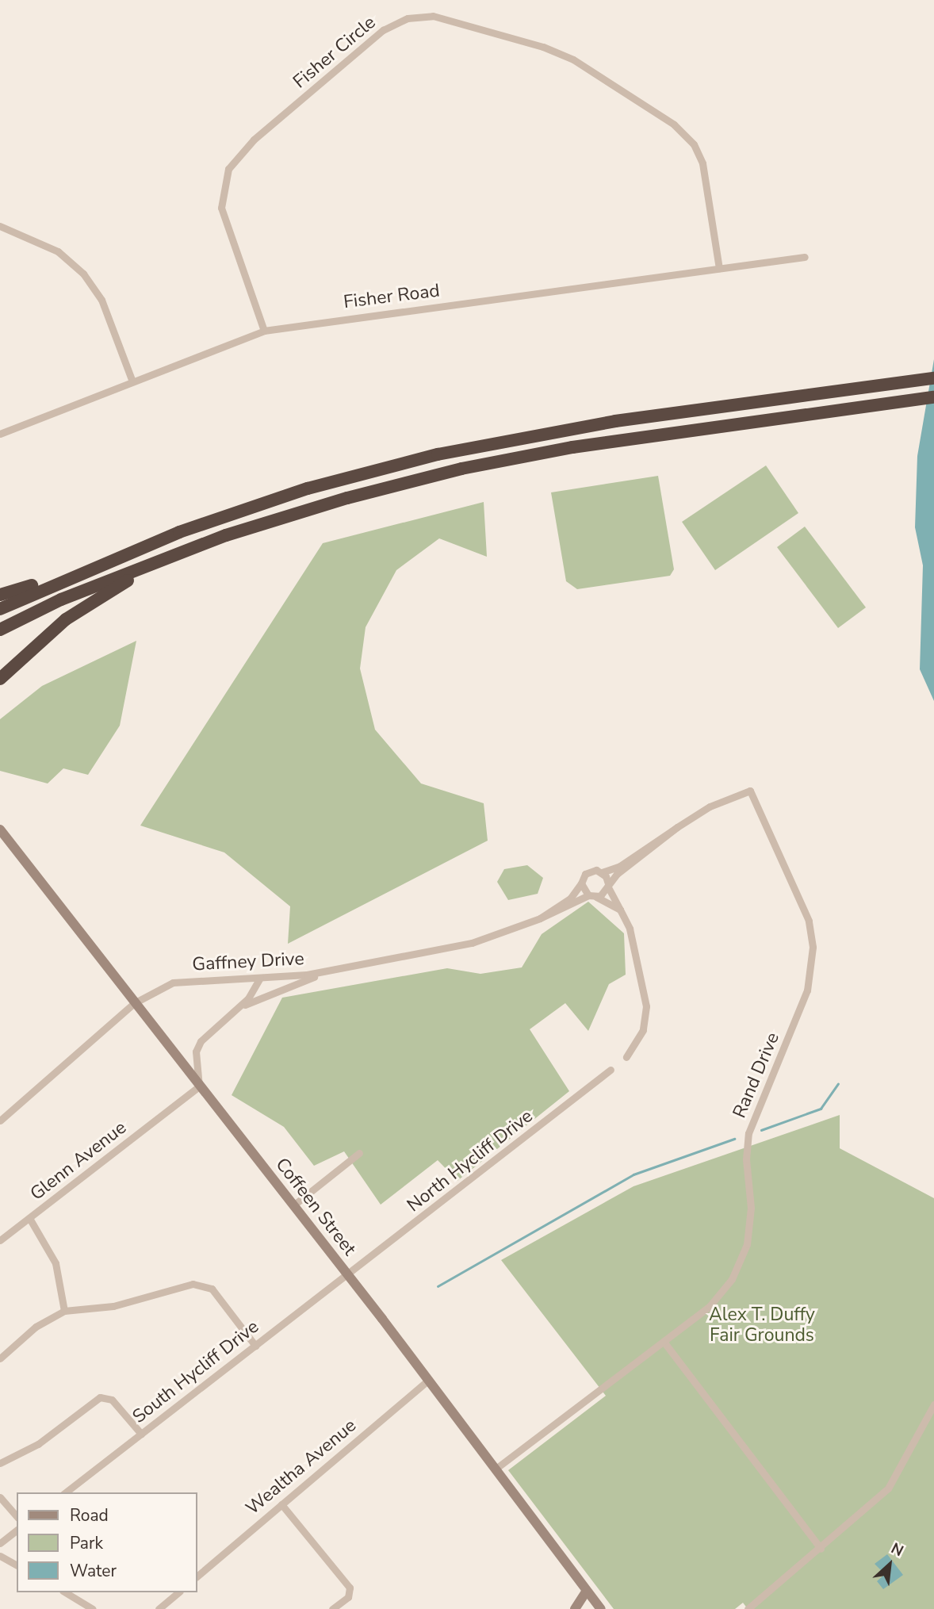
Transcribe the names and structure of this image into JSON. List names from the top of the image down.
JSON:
{
  "streets": {
    "main road": ["Coffeen Street"],
    "street": [
      "Fisher Circle",
      "Fisher Road",
      "Gaffney Drive",
      "Rand Drive",
      "Glenn Avenue",
      "North Hycliff Drive",
      "South Hycliff Drive",
      "Wealtha Avenue"
    ]
  },
  "crossings": [
    ["Fisher Circle", "Fisher Road"],
    ["Gaffney Drive", "Coffeen Street"],
    ["Rand Drive", "Coffeen Street"],
    ["Glenn Avenue", "Coffeen Street"],
    ["North Hycliff Drive", "Coffeen Street"],
    ["North Hycliff Drive", "South Hycliff Drive"],
    ["Coffeen Street", "South Hycliff Drive"],
    ["Coffeen Street", "Wealtha Avenue"]
  ],
  "parks": ["Alex T. Duffy Fair Grounds"],
  "legend": ["Road", "Park", "Water"],
  "north": "top right"
}
